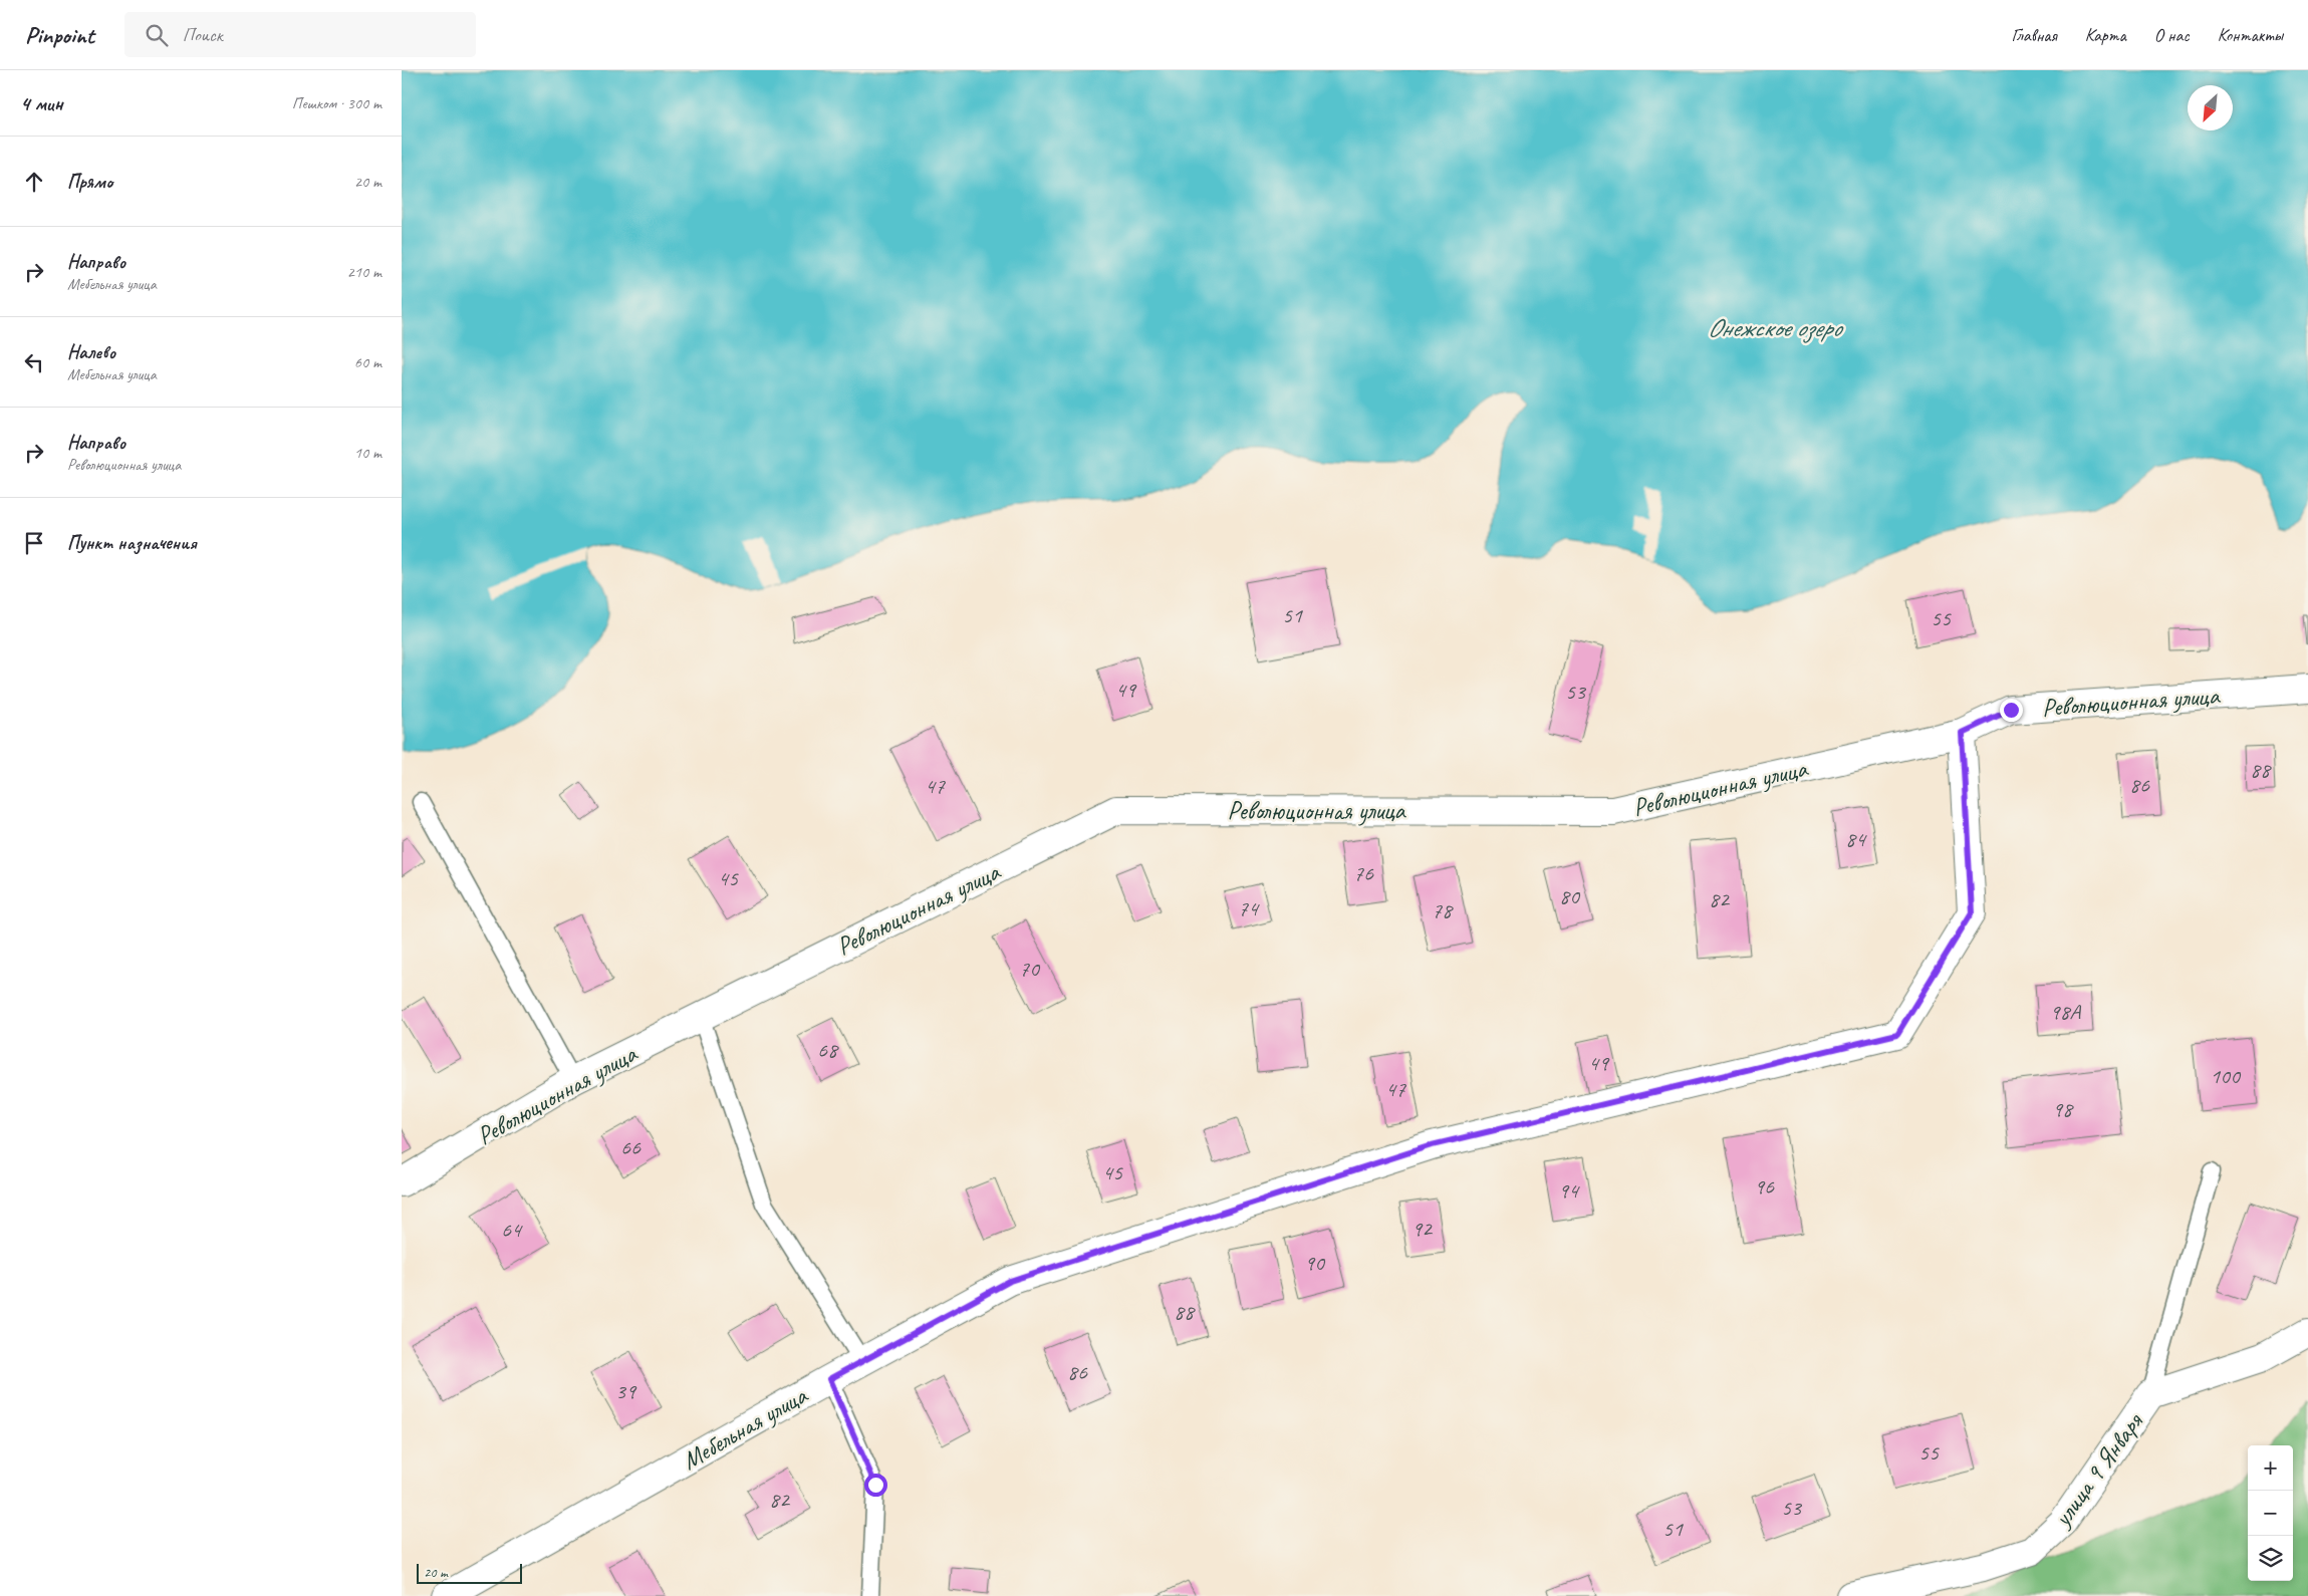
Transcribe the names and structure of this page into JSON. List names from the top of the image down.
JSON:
{
  "streets": {
    "street": ["Революционная улица", "Мебельная улица", "улица 9 Января"]
  },
  "crossings": [
    ["Революционная улица", "Мебельная улица"]
  ],
  "water": ["Онежское озеро"],
  "house_numbers": [
    "51",
    "55",
    "49",
    "53",
    "88",
    "86",
    "47",
    "84",
    "76",
    "45",
    "80",
    "82",
    "74",
    "78",
    "70",
    "98А",
    "68",
    "49",
    "100",
    "47",
    "98",
    "66",
    "45",
    "96",
    "94",
    "92",
    "64",
    "90",
    "88",
    "86",
    "39",
    "55",
    "82",
    "53",
    "51"
  ],
  "scale_bar": "20 m",
  "north": "bottom left",
  "page": {
    "header": "Pinpoint",
    "search": "Поиск",
    "nav": [
      "Главная",
      "Карта",
      "О нас",
      "Контакты"
    ],
    "heading": ["4 мин", "Пешком · 300 m"],
    "list": [
      ["Прямо", "20 m"],
      ["Направо", "Мебельная улица", "210 m"],
      ["Налево", "Мебельная улица", "60 m"],
      ["Направо", "Революционная улица", "10 m"],
      "Пункт назначения"
    ],
    "map_buttons": ["+", "−"],
    "scale": "20 m"
  }
}
